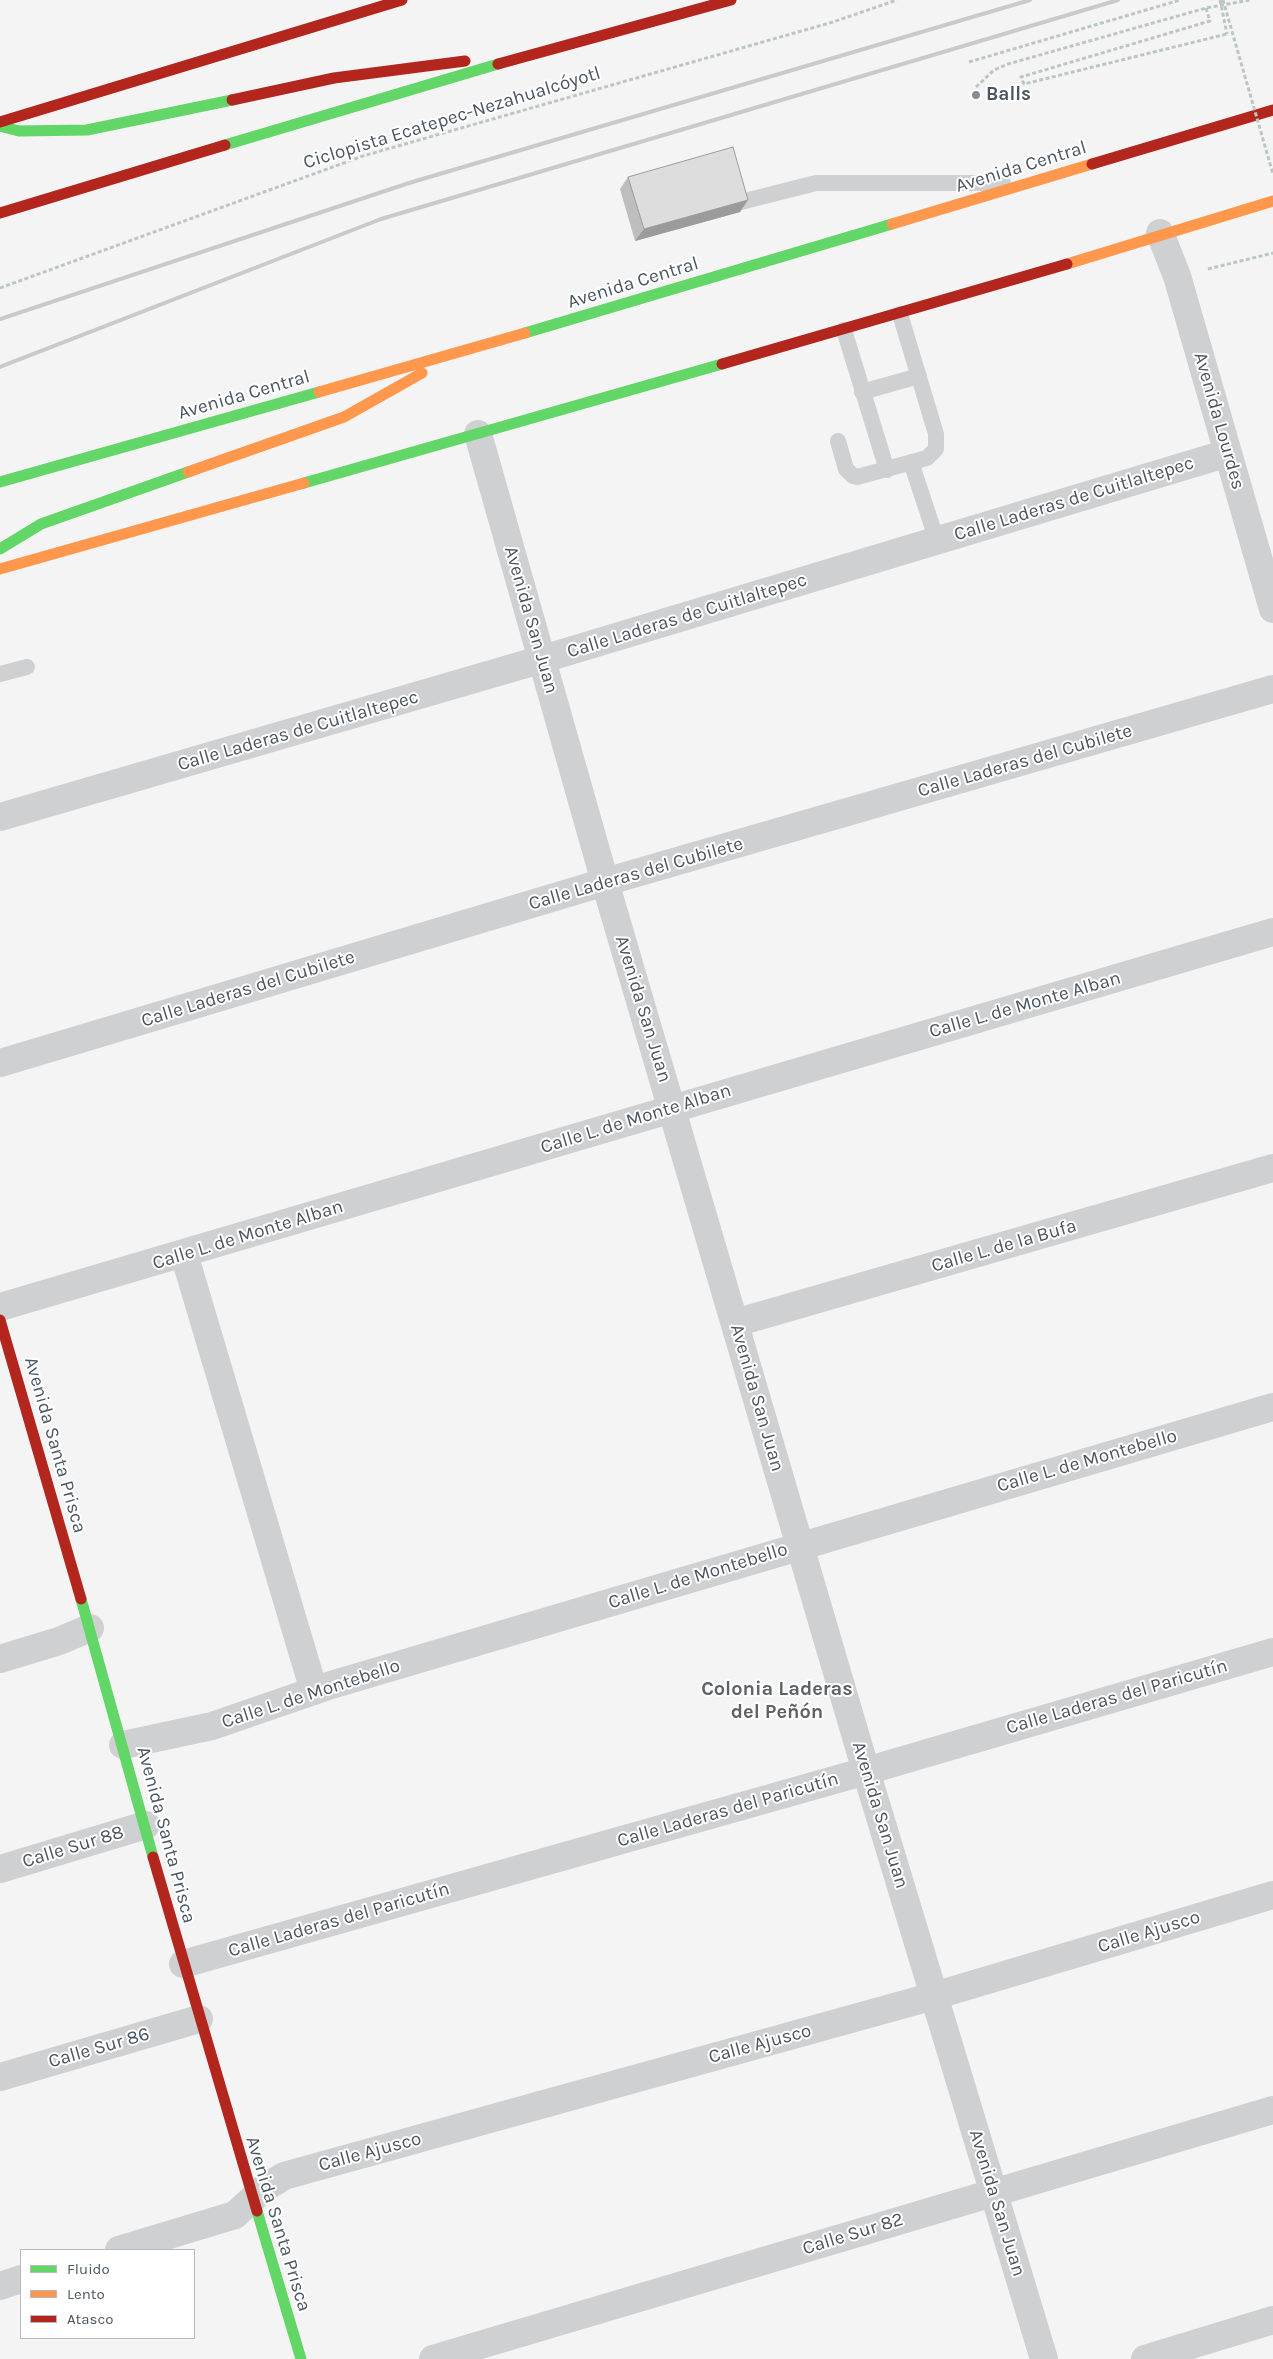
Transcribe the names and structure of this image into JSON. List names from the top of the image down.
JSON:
{
  "streets": {
    "main road": ["Avenida Central", "Avenida Santa Prisca"],
    "street": [
      "Avenida Lourdes",
      "Calle Laderas de Cuitlaltepec",
      "Avenida San Juan",
      "Calle Laderas del Cubilete",
      "Calle L. de Monte Alban",
      "Calle L. de la Bufa",
      "Calle L. de Montebello",
      "Calle Laderas del Paricutín",
      "Calle Sur 88",
      "Calle Ajusco",
      "Calle Sur 86",
      "Calle Sur 82"
    ],
    "path": ["Ciclopista Ecatepec-Nezahualcóyotl"]
  },
  "crossings": [
    ["Avenida Lourdes", "Calle Laderas de Cuitlaltepec"],
    ["Calle Laderas de Cuitlaltepec", "Avenida San Juan"],
    ["Avenida San Juan", "Calle Laderas del Cubilete"],
    ["Avenida San Juan", "Calle L. de Monte Alban"],
    ["Avenida San Juan", "Calle L. de la Bufa"],
    ["Avenida San Juan", "Calle L. de Montebello"],
    ["Avenida San Juan", "Calle Laderas del Paricutín"],
    ["Avenida San Juan", "Calle Ajusco"],
    ["Avenida San Juan", "Calle Sur 82"],
    ["Avenida Santa Prisca", "Calle L. de Montebello"],
    ["Avenida Santa Prisca", "Calle Laderas del Paricutín"],
    ["Avenida Santa Prisca", "Calle Sur 88"],
    ["Avenida Santa Prisca", "Calle Ajusco"],
    ["Avenida Santa Prisca", "Calle Sur 86"]
  ],
  "districts": ["Colonia Laderas del Peñón"],
  "places": ["Balls"],
  "legend": ["Fluido", "Lento", "Atasco"]
}
